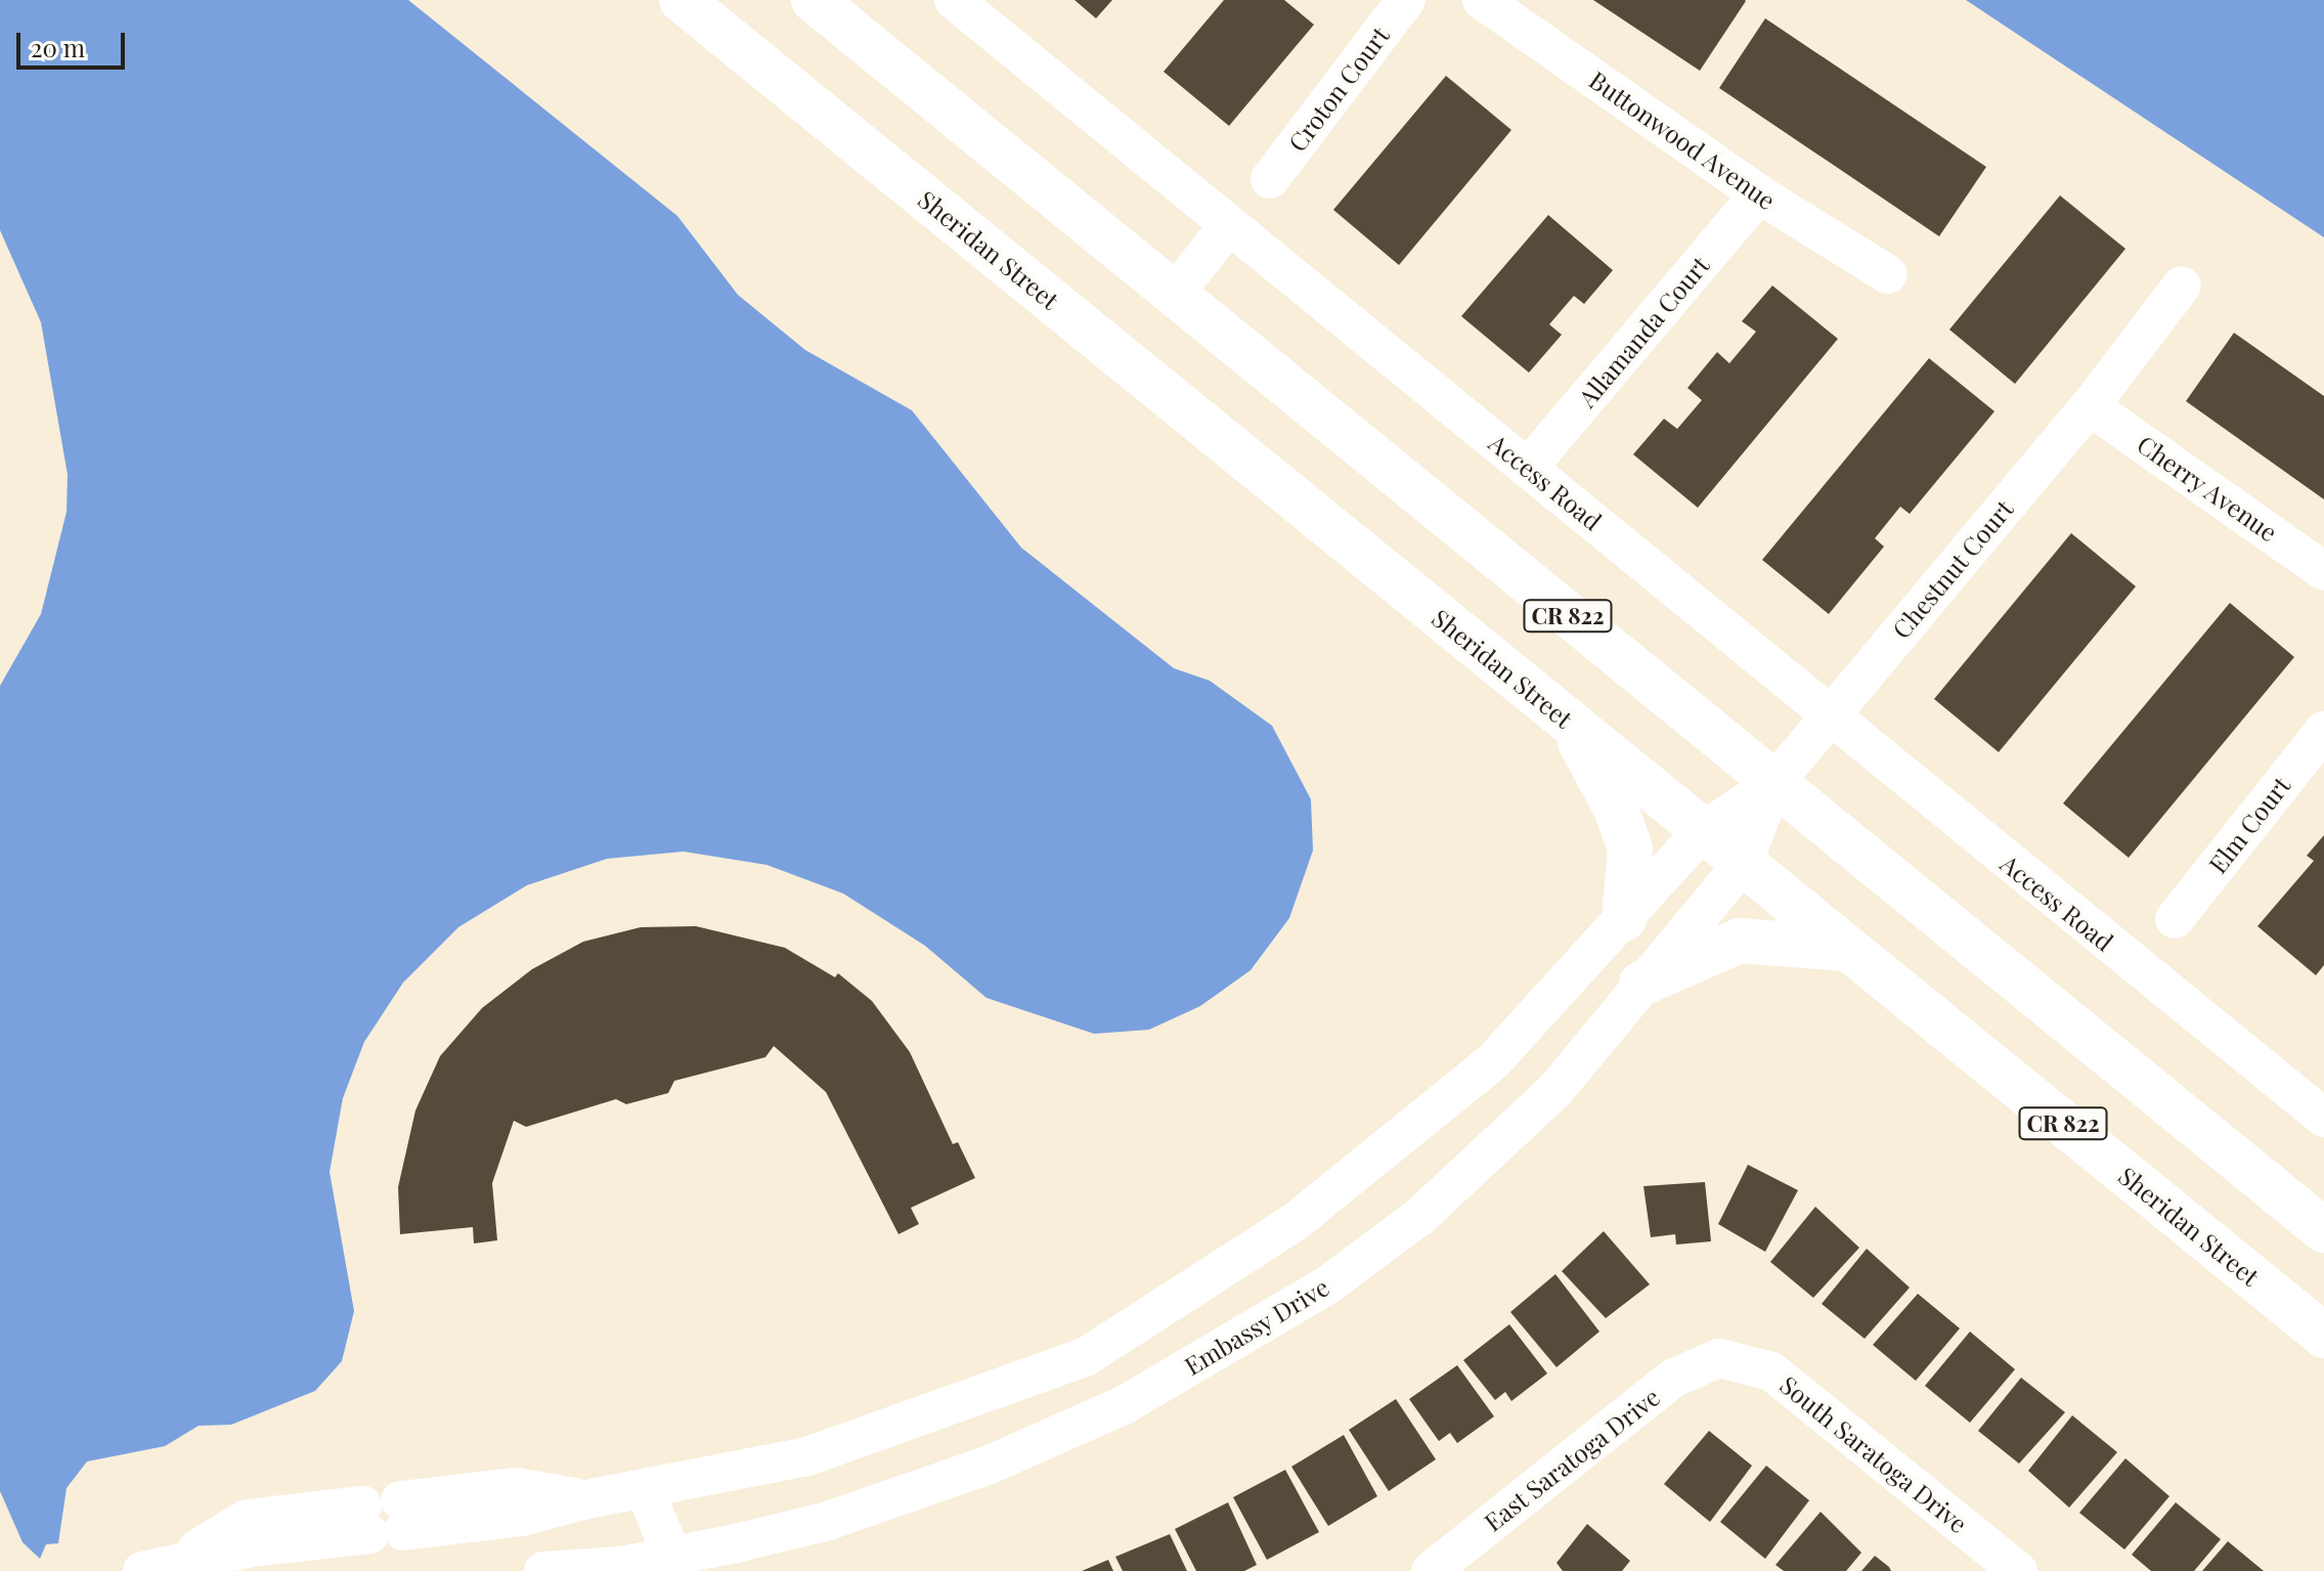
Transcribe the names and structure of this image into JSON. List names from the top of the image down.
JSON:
{
  "streets": {
    "main road": ["Sheridan Street", "CR 822"],
    "street": [
      "Croton Court",
      "Buttonwood Avenue",
      "Allamanda Court",
      "Access Road",
      "Cherry Avenue",
      "Chestnut Court",
      "Elm Court",
      "Embassy Drive",
      "South Saratoga Drive",
      "East Saratoga Drive"
    ]
  },
  "crossings": [
    ["Buttonwood Avenue", "Allamanda Court"],
    ["Sheridan Street", "Chestnut Court"],
    ["Sheridan Street", "Embassy Drive"],
    ["Allamanda Court", "Access Road"],
    ["Access Road", "Chestnut Court"],
    ["Cherry Avenue", "Chestnut Court"],
    ["Chestnut Court", "CR 822"],
    ["Chestnut Court", "Embassy Drive"],
    ["CR 822", "Embassy Drive"],
    ["South Saratoga Drive", "East Saratoga Drive"]
  ],
  "scale_bar": "20 m"
}
